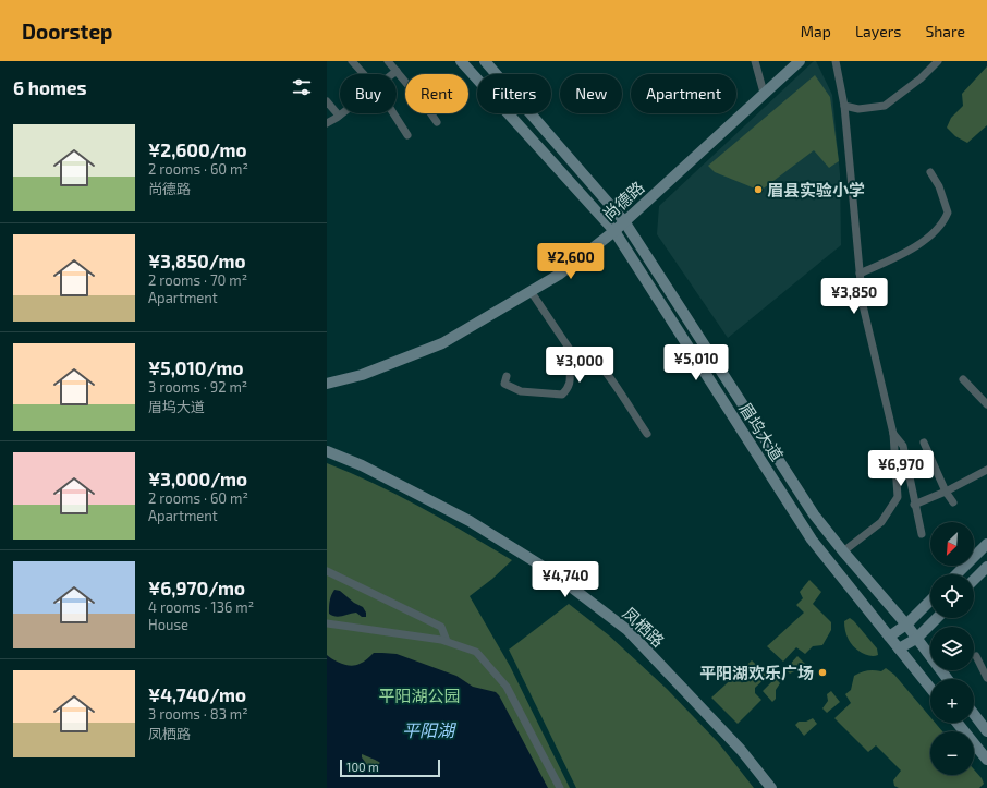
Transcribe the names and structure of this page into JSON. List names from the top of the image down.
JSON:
{
  "streets": {
    "main road": ["尚德路", "眉坞大道", "凤栖路"]
  },
  "crossings": [
    ["尚德路", "眉坞大道"]
  ],
  "water": ["平阳湖"],
  "parks": ["平阳湖公园"],
  "places": ["眉县实验小学", "平阳湖欢乐广场"],
  "scale_bar": "100 m",
  "north": "bottom left",
  "page": {
    "header": "Doorstep",
    "nav": ["Map", "Layers", "Share"],
    "heading": "6 homes",
    "chip": [
      "Buy",
      "Rent",
      "Filters",
      "New",
      "Apartment"
    ],
    "list": [
      {
        "name": "¥2,600/mo",
        "note": "2 rooms · 60 m² · 尚德路"
      },
      {
        "name": "¥3,850/mo",
        "note": "2 rooms · 70 m² · Apartment"
      },
      {
        "name": "¥5,010/mo",
        "note": "3 rooms · 92 m² · 眉坞大道"
      },
      {
        "name": "¥3,000/mo",
        "note": "2 rooms · 60 m² · Apartment"
      },
      {
        "name": "¥6,970/mo",
        "note": "4 rooms · 136 m² · House"
      },
      {
        "name": "¥4,740/mo",
        "note": "3 rooms · 83 m² · 凤栖路"
      }
    ],
    "price": [
      "¥2,600",
      "¥3,850",
      "¥5,010",
      "¥3,000",
      "¥6,970",
      "¥4,740"
    ],
    "map_buttons": ["+", "−"],
    "scale": "100 m"
  }
}
